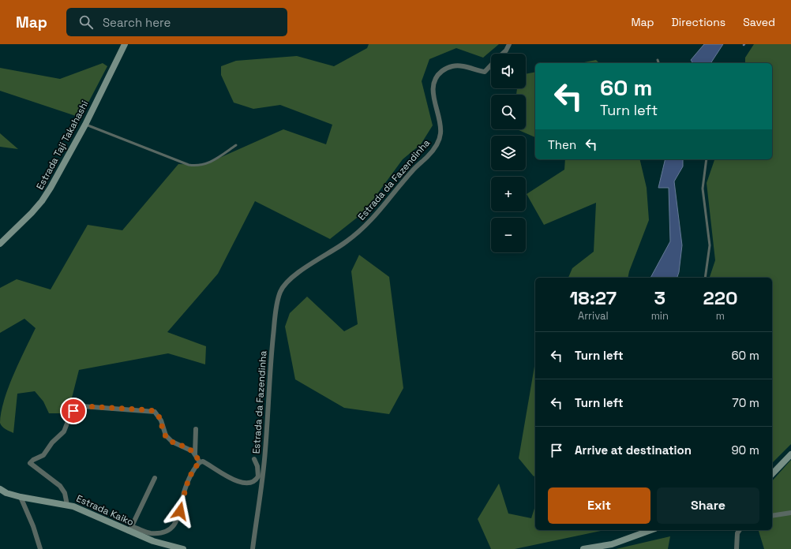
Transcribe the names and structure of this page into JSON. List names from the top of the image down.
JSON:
{
  "streets": {
    "street": ["Estrada Taji Takahashi", "Estrada da Fazendinha", "Estrada Kaiko"]
  },
  "page": {
    "header": "Map",
    "search": "Search here",
    "nav": ["Map", "Directions", "Saved"],
    "map_buttons": ["+", "−"],
    "turn": ["60 m", "Turn left"],
    "then": "Then",
    "eta": [
      "18:27",
      "Arrival",
      "3",
      "min",
      "220",
      "m"
    ],
    "list": [
      {
        "name": "Turn left",
        "value": "60 m"
      },
      {
        "name": "Turn left",
        "value": "70 m"
      },
      {
        "name": "Arrive at destination",
        "value": "90 m"
      }
    ],
    "buttons": ["Exit", "Share"]
  }
}
